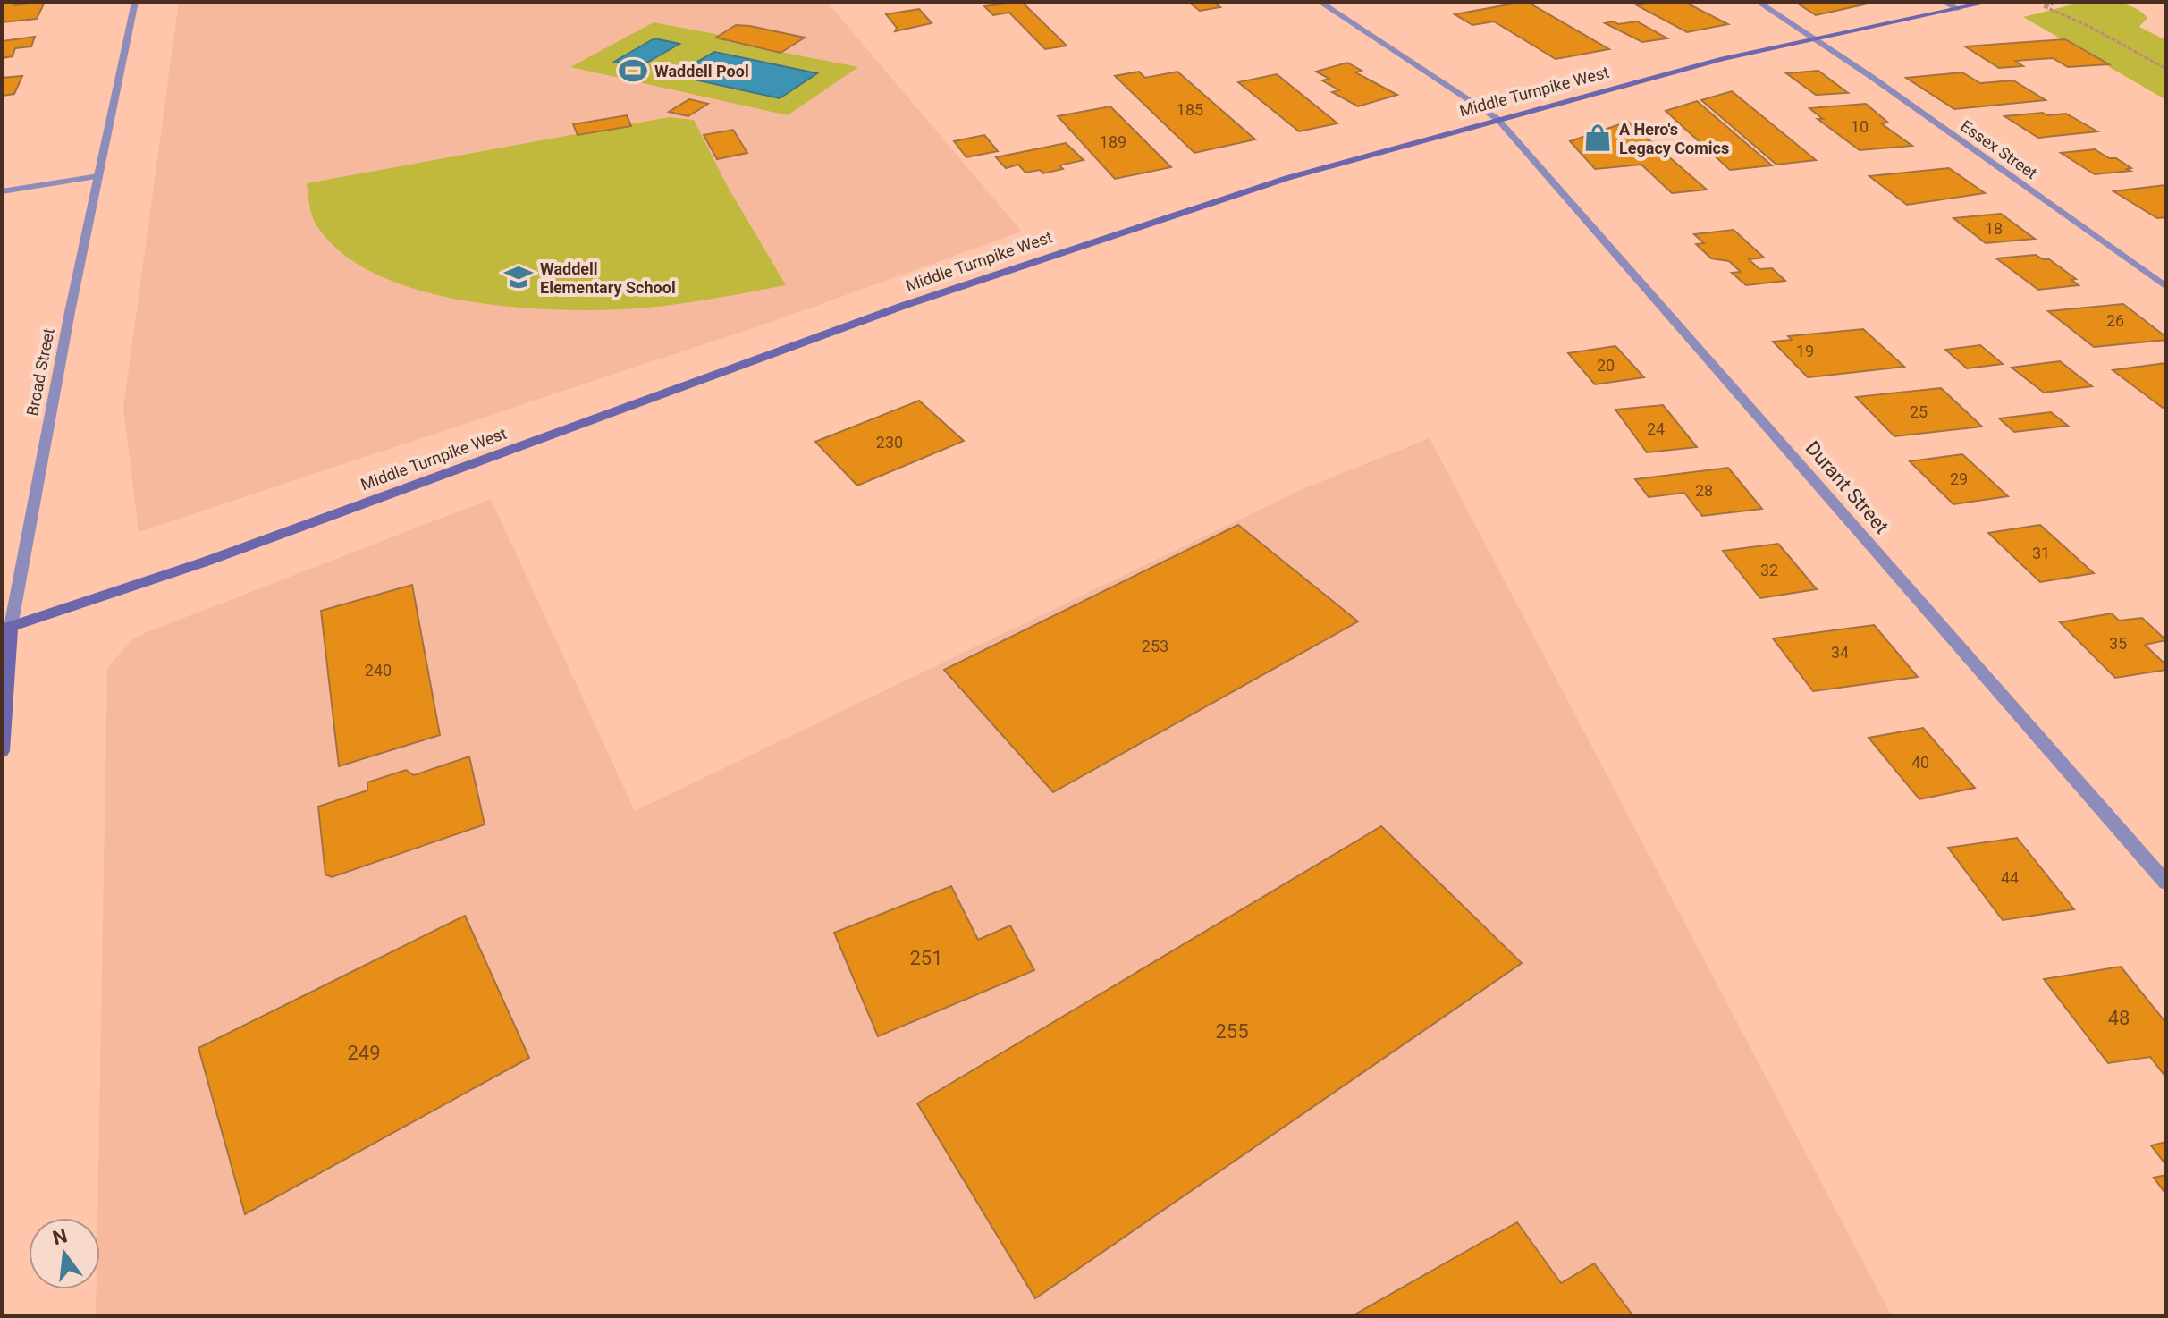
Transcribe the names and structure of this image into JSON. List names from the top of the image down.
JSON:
{
  "streets": {
    "main road": ["Middle Turnpike West", "Broad Street"],
    "street": ["Essex Street", "Durant Street"]
  },
  "crossings": [
    ["Middle Turnpike West", "Essex Street"],
    ["Middle Turnpike West", "Broad Street"],
    ["Middle Turnpike West", "Durant Street"]
  ],
  "places": {
    "sports": ["Waddell Pool"],
    "shop": ["A Hero's Legacy Comics"],
    "school or university": ["Waddell Elementary School"]
  },
  "house_numbers": [
    "185",
    "10",
    "189",
    "18",
    "26",
    "19",
    "20",
    "25",
    "24",
    "230",
    "29",
    "28",
    "31",
    "32",
    "35",
    "253",
    "34",
    "240",
    "40",
    "44",
    "251",
    "48",
    "255",
    "249"
  ],
  "north": "top"
}
